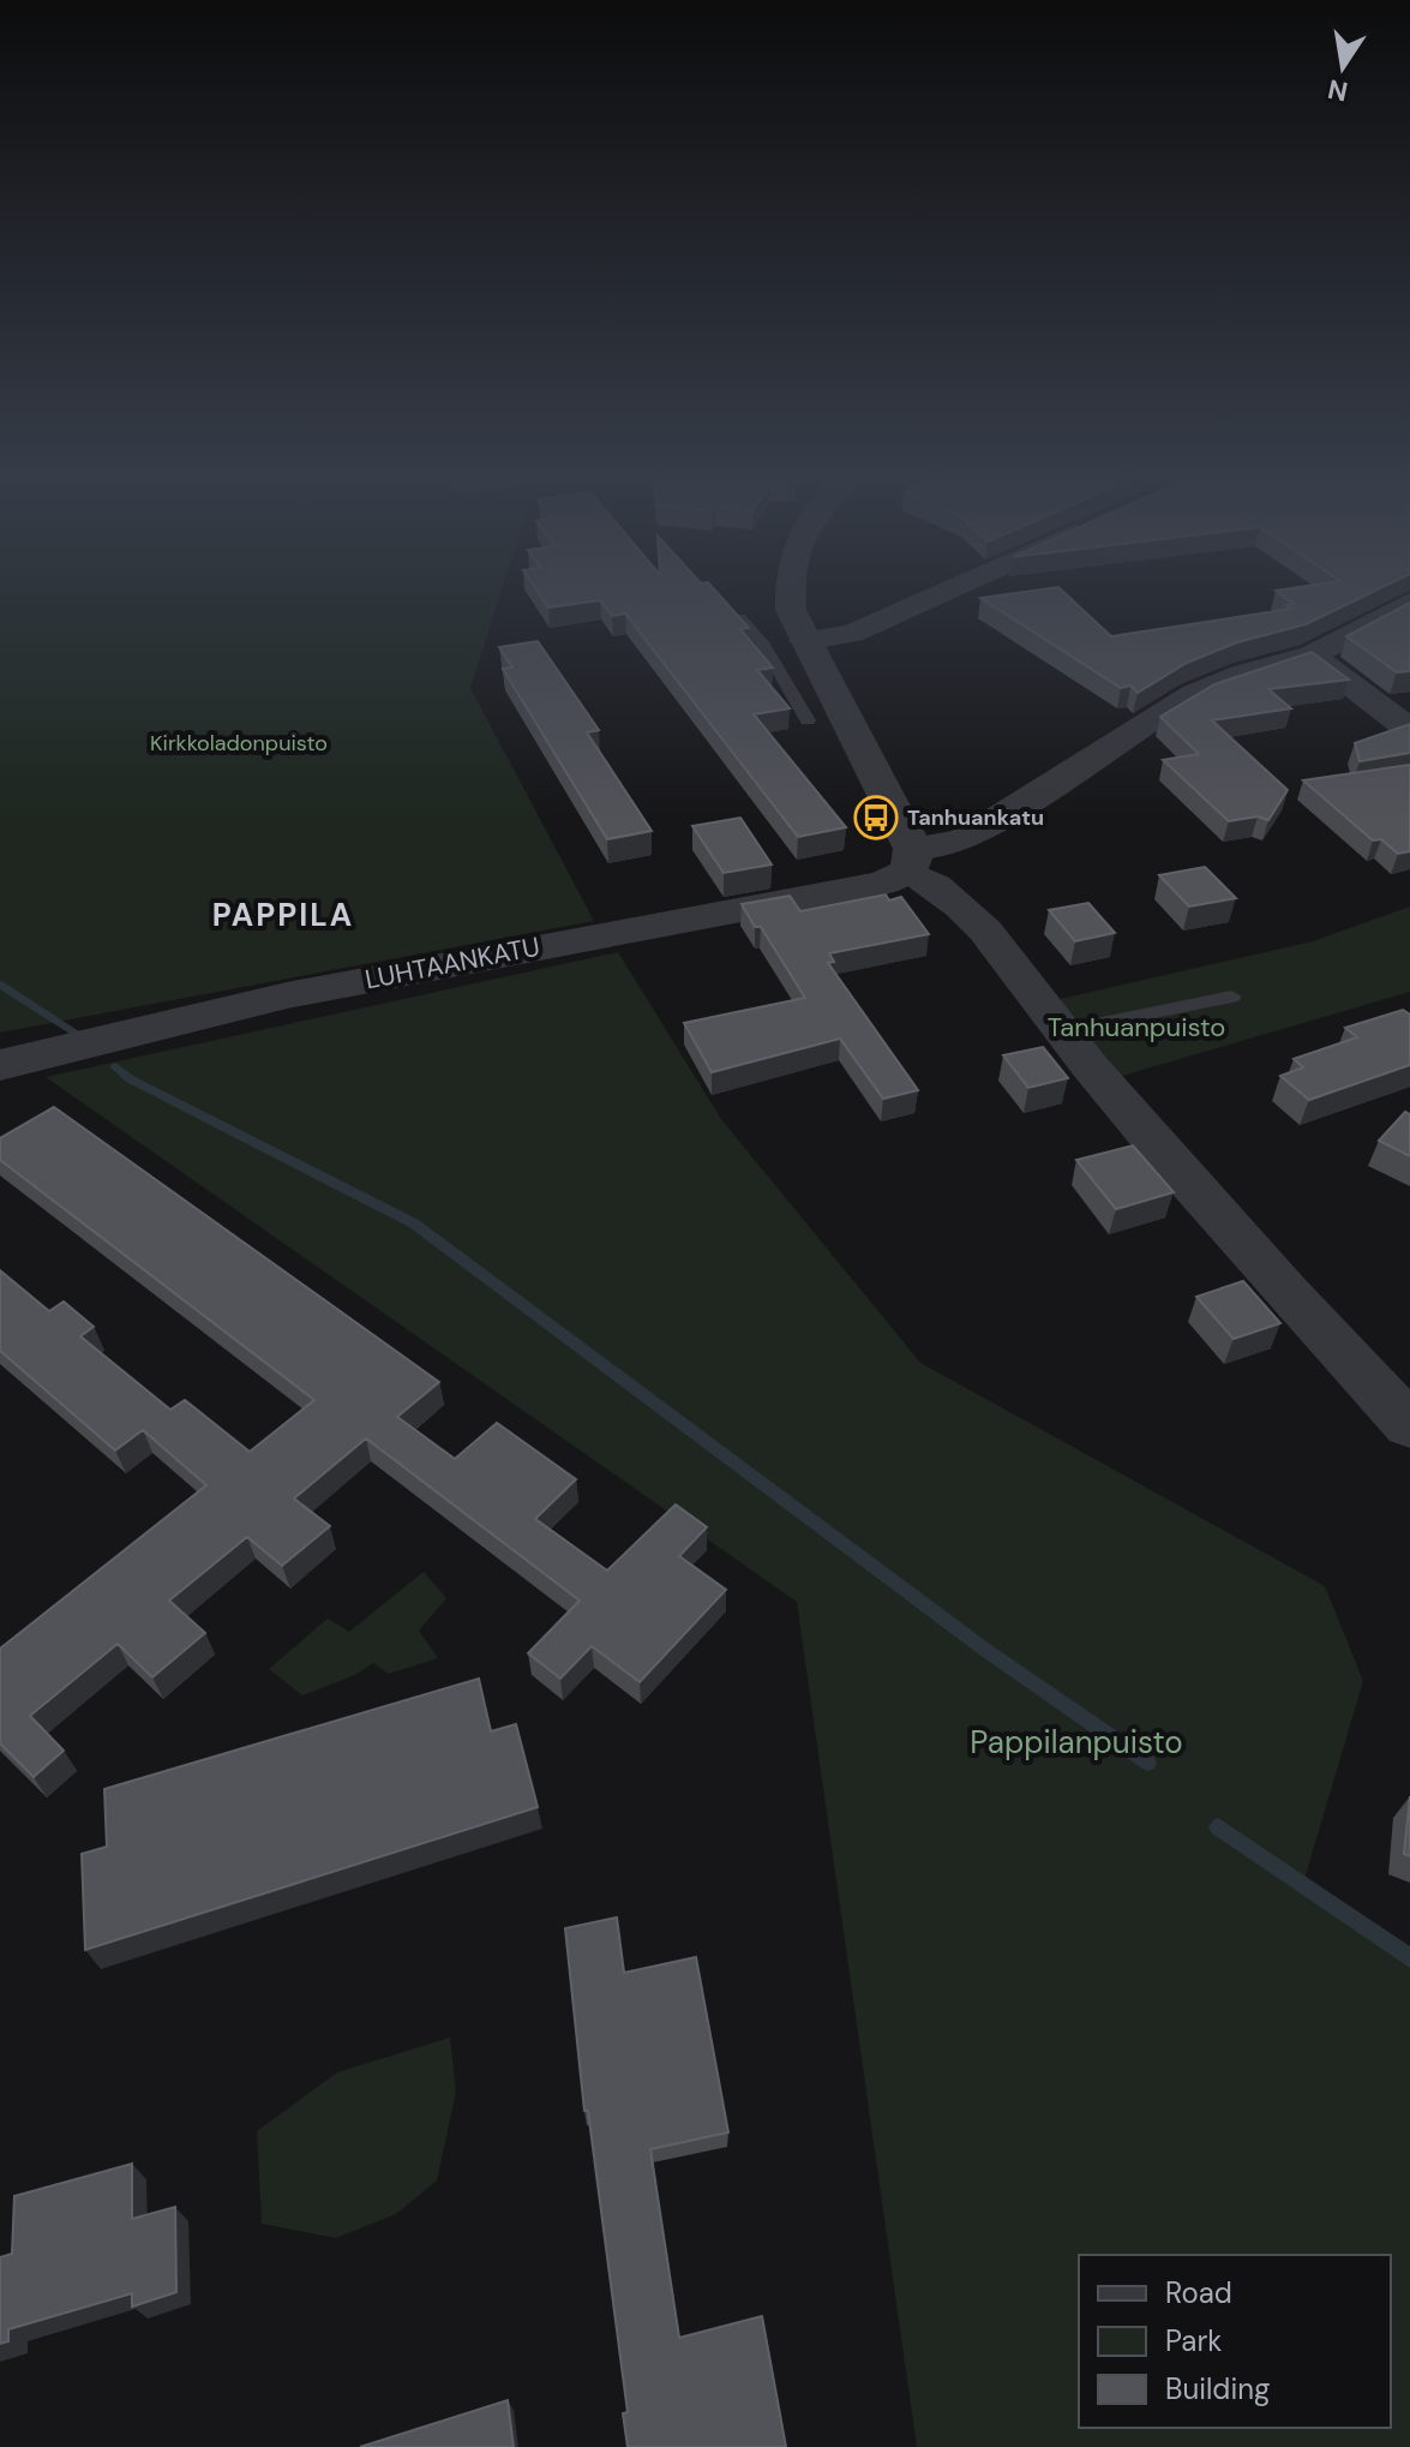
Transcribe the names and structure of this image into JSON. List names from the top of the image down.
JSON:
{
  "streets": {
    "street": ["LUHTAANKATU"]
  },
  "districts": ["PAPPILA"],
  "parks": ["Kirkkoladonpuisto", "Tanhuanpuisto", "Pappilanpuisto"],
  "places": {
    "bus stop": ["Tanhuankatu"]
  },
  "legend": ["Road", "Park", "Building"],
  "north": "bottom"
}
